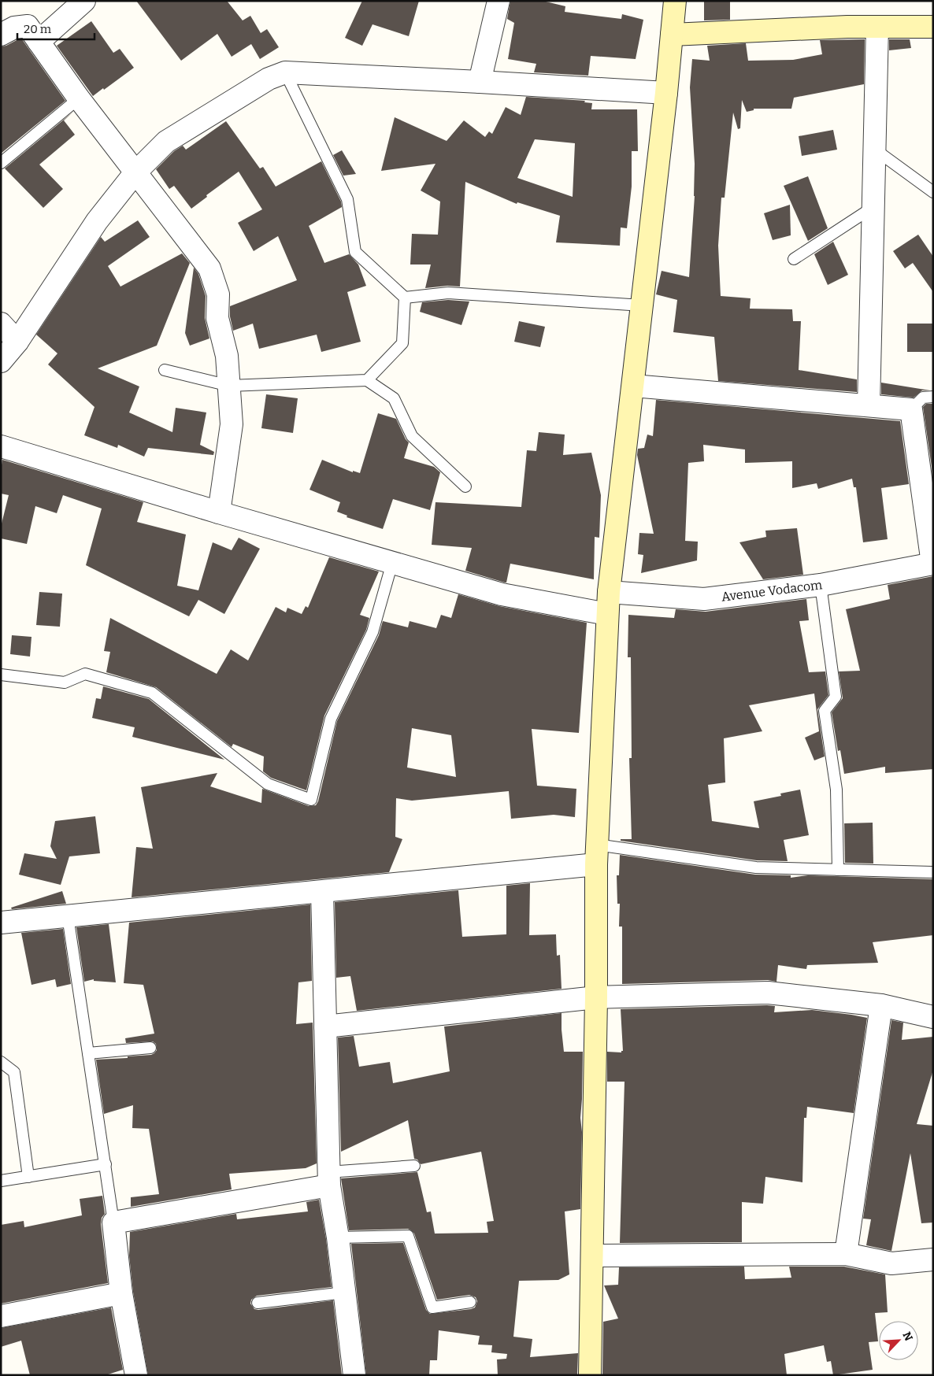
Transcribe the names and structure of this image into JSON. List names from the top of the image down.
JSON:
{
  "streets": {
    "street": ["Avenue Vodacom"]
  },
  "scale_bar": "20 m",
  "north": "top right"
}
